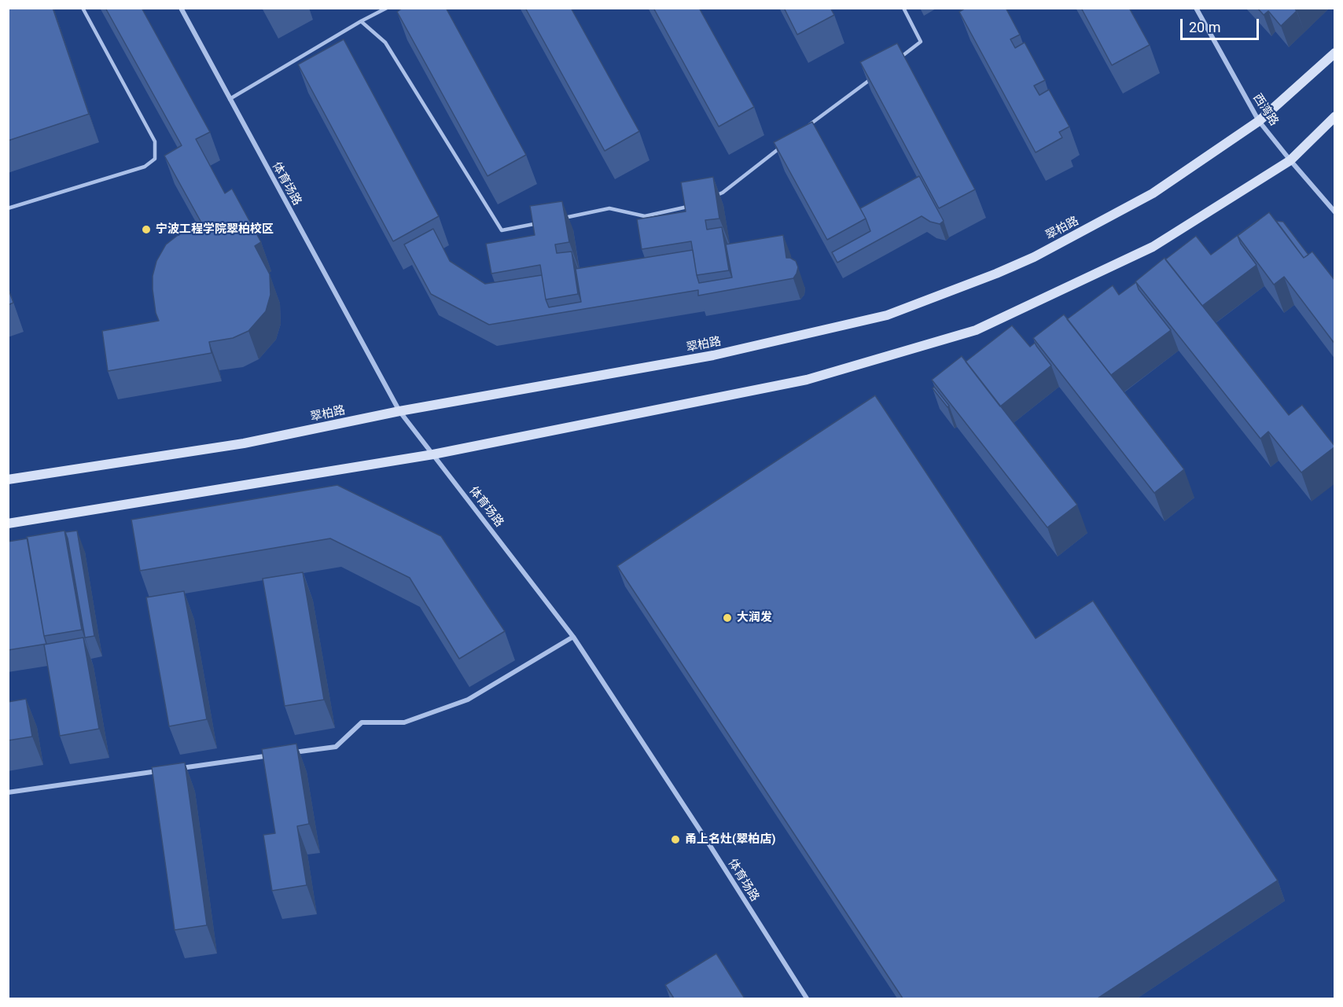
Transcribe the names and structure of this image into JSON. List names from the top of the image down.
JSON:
{
  "streets": {
    "main road": ["翠柏路"],
    "street": ["西湾路", "体育场路"]
  },
  "crossings": [
    ["西湾路", "翠柏路"],
    ["体育场路", "翠柏路"]
  ],
  "places": ["宁波工程学院翠柏校区", "大润发", "甬上名灶(翠柏店)"],
  "scale_bar": "20 m"
}
